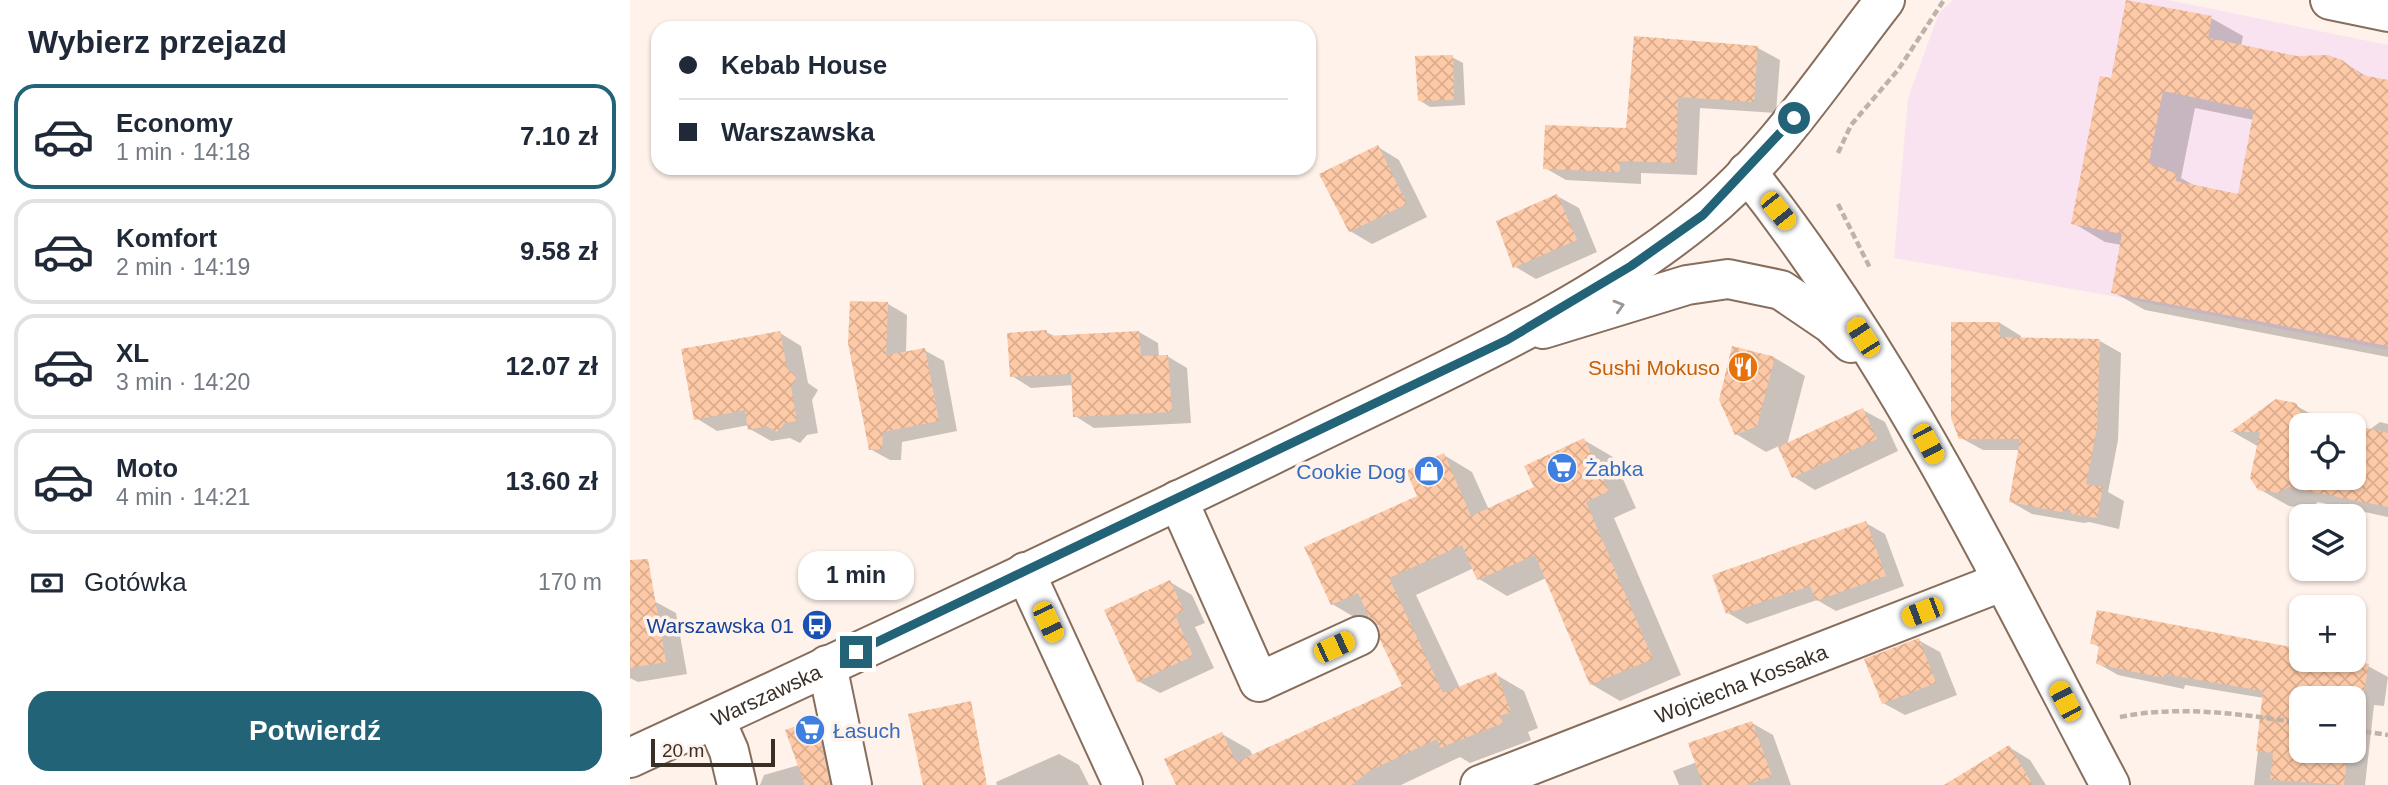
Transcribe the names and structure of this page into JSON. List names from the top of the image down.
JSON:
{
  "streets": {
    "street": ["Wojciecha Kossaka", "Warszawska"]
  },
  "places": {
    "restaurant": ["Sushi Mokuso"],
    "supermarket": ["Żabka", "Łasuch"],
    "shop": ["Cookie Dog"],
    "bus stop": ["Warszawska 01"]
  },
  "scale_bar": "20 m",
  "page": {
    "heading": "Wybierz przejazd",
    "banner": ["Kebab House", "Warszawska"],
    "list": [
      {
        "name": "Economy",
        "note": "1 min · 14:18",
        "value": "7.10 zł"
      },
      {
        "name": "Komfort",
        "note": "2 min · 14:19",
        "value": "9.58 zł"
      },
      {
        "name": "XL",
        "note": "3 min · 14:20",
        "value": "12.07 zł"
      },
      {
        "name": "Moto",
        "note": "4 min · 14:21",
        "value": "13.60 zł"
      }
    ],
    "map_buttons": ["+", "−"],
    "pay": ["Gotówka", "170 m"],
    "bubble": "1 min",
    "buttons": "Potwierdź",
    "scale": "20 m"
  }
}
